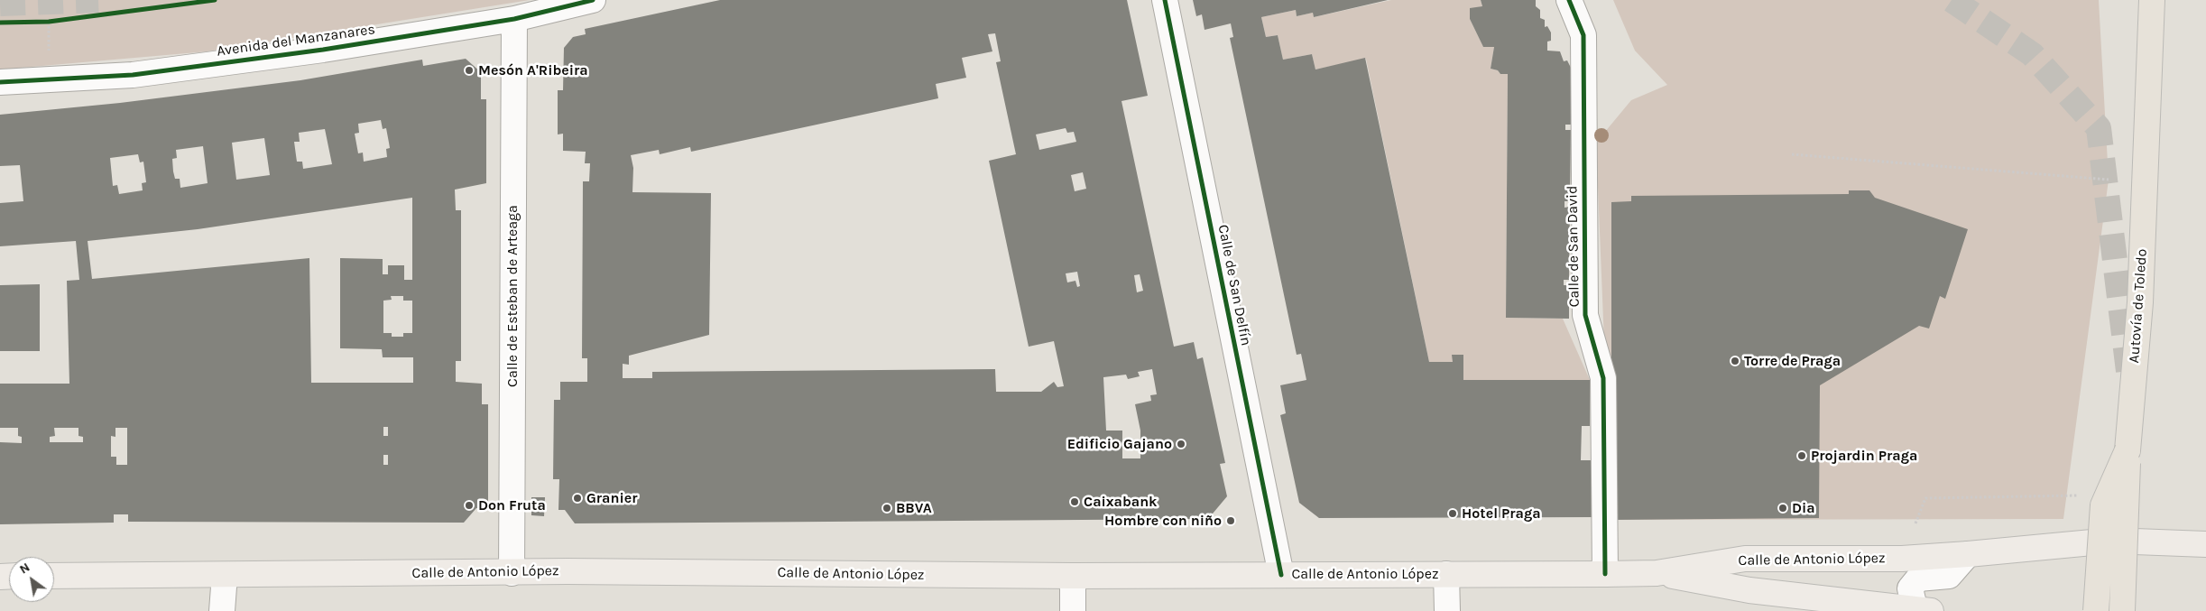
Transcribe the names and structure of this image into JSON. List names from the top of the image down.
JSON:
{
  "streets": {
    "highway": ["Autovía de Toledo"],
    "main road": ["Calle de Antonio López"],
    "street": [
      "Avenida del Manzanares",
      "Calle de San David",
      "Calle de San Delfín",
      "Calle de Esteban de Arteaga"
    ]
  },
  "crossings": [
    ["Avenida del Manzanares", "Calle de Esteban de Arteaga"],
    ["Calle de San David", "Calle de Antonio López"],
    ["Calle de San Delfín", "Calle de Antonio López"],
    ["Calle de Esteban de Arteaga", "Calle de Antonio López"]
  ],
  "places": [
    "Mesón A'Ribeira",
    "Torre de Praga",
    "Edificio Gajano",
    "Projardin Praga",
    "Granier",
    "Caixabank",
    "Don Fruta",
    "BBVA",
    "Dia",
    "Hotel Praga",
    "Hombre con niño"
  ],
  "north": "top left"
}
